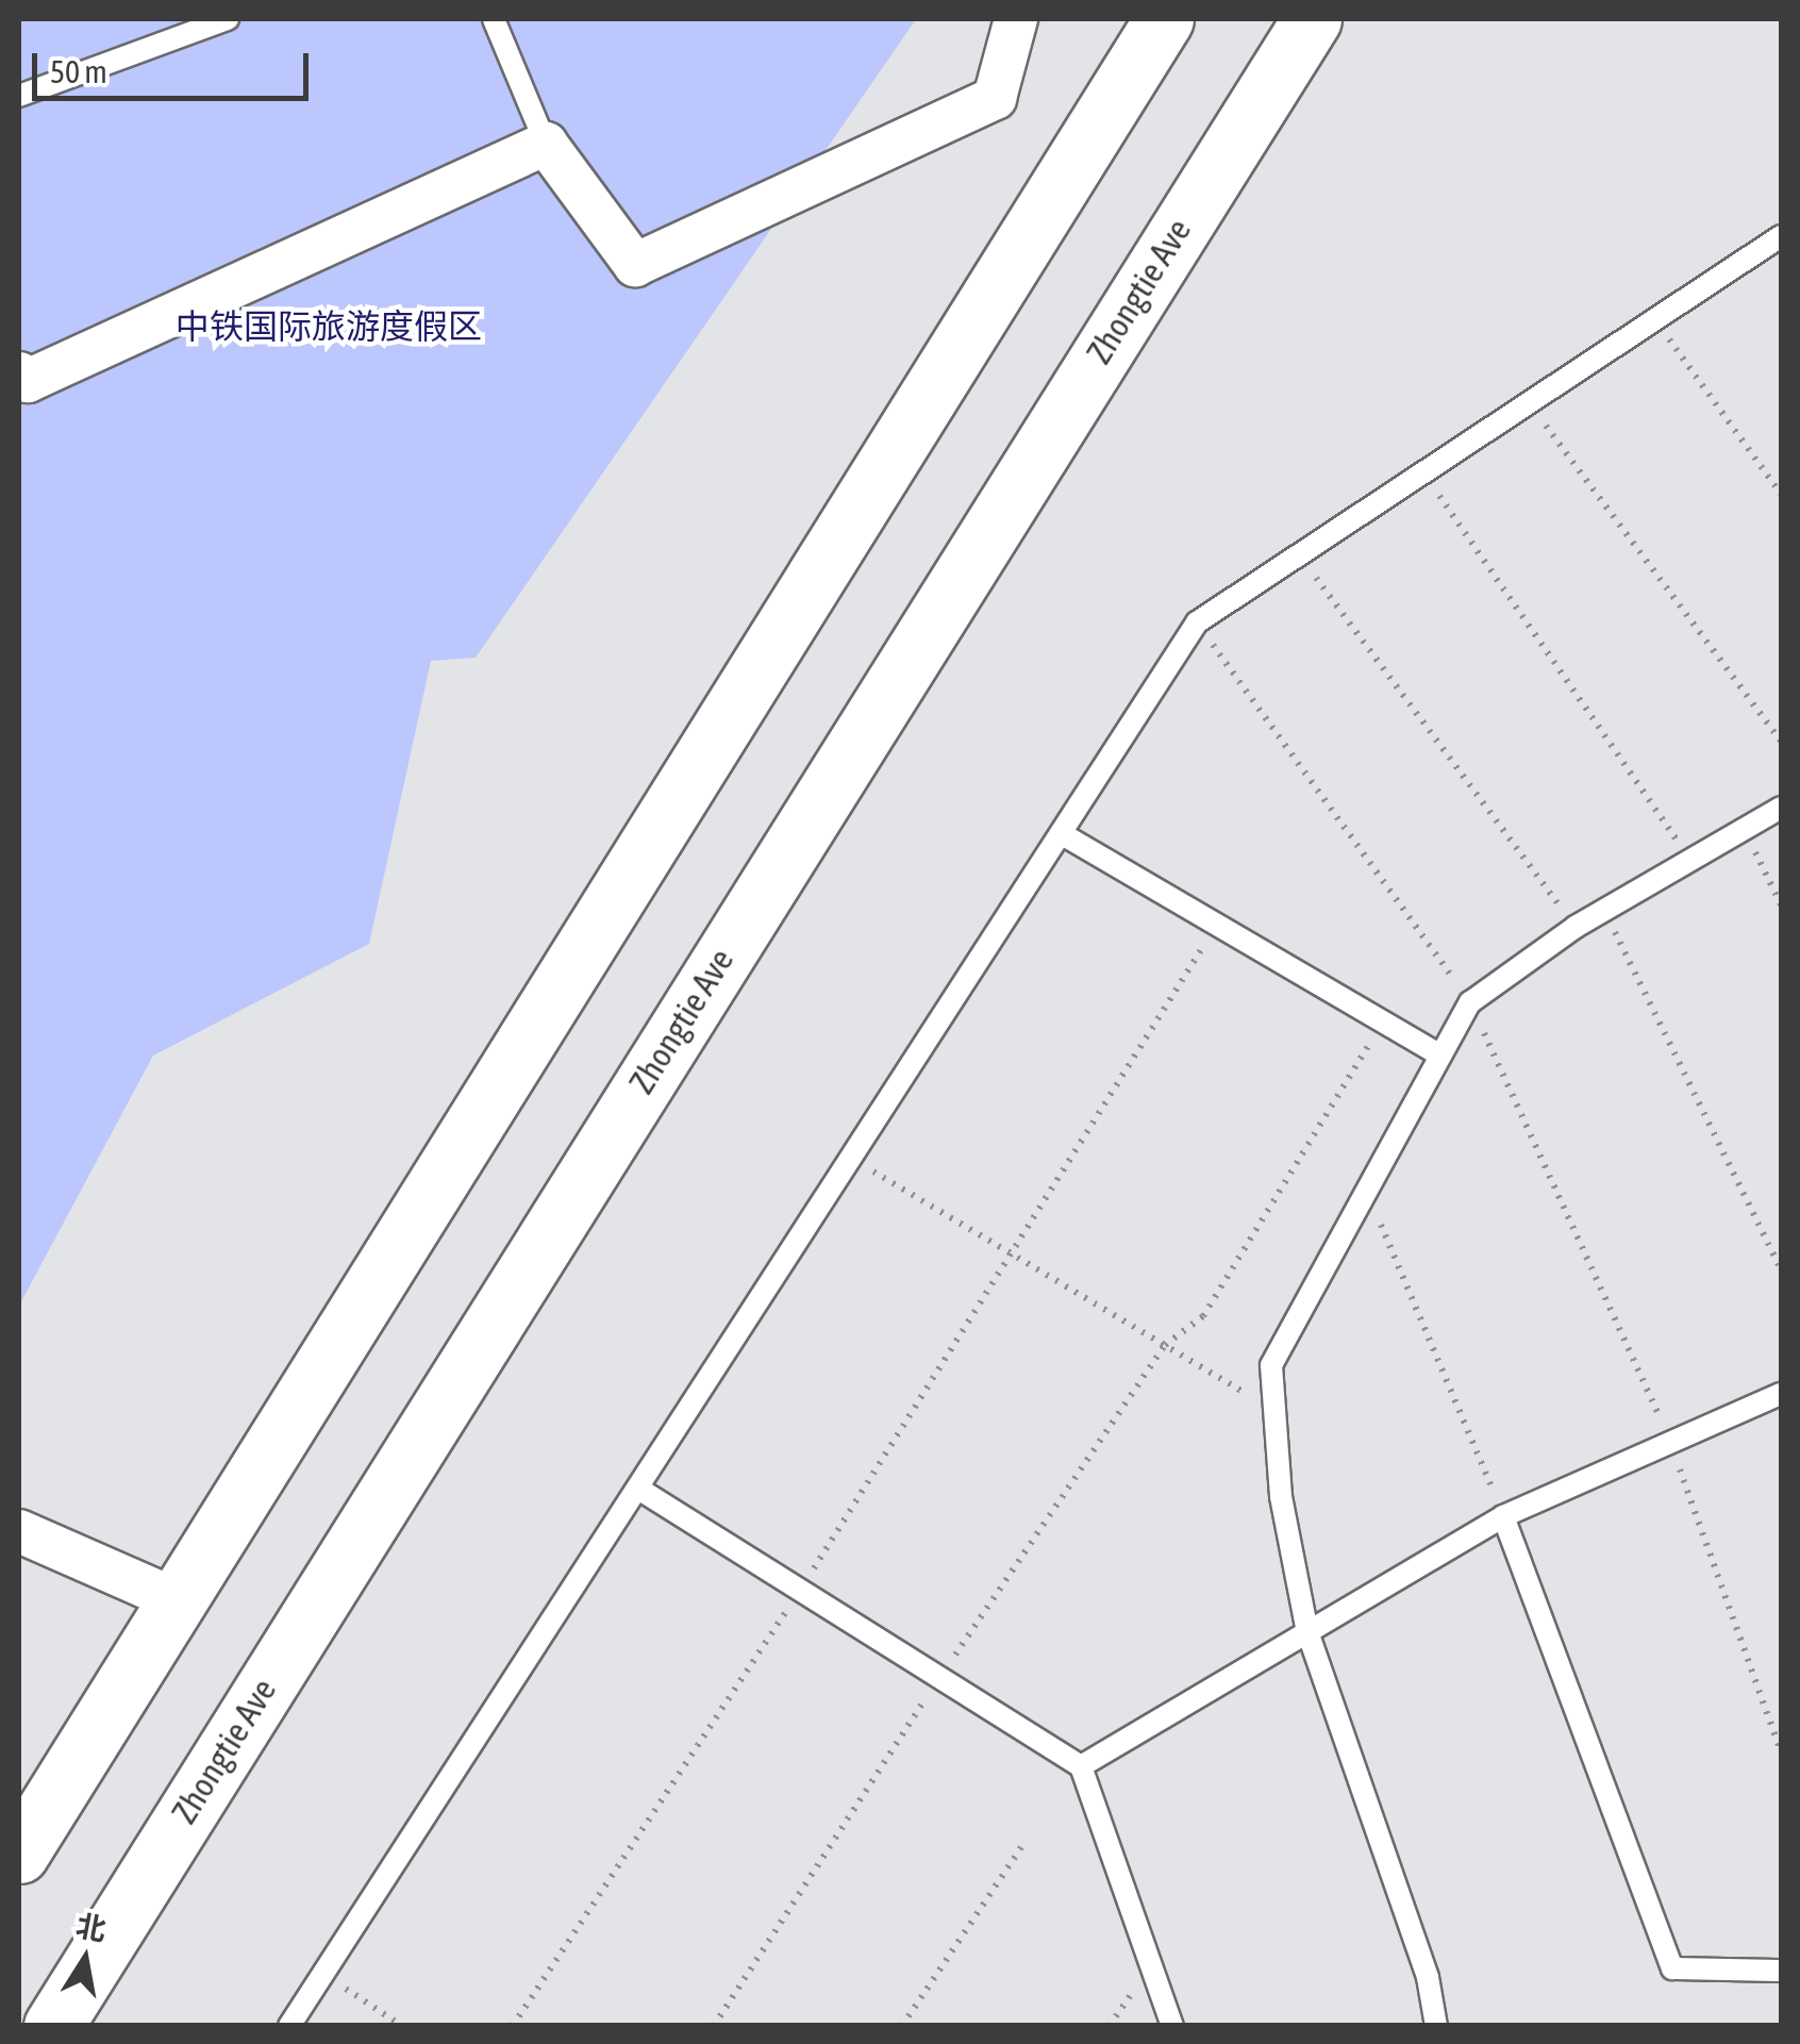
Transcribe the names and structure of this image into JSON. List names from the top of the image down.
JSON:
{
  "streets": {
    "main road": ["Zhongtie Ave"]
  },
  "parks": ["中铁国际旅游度假区"],
  "scale_bar": "50 m",
  "north": "top"
}
